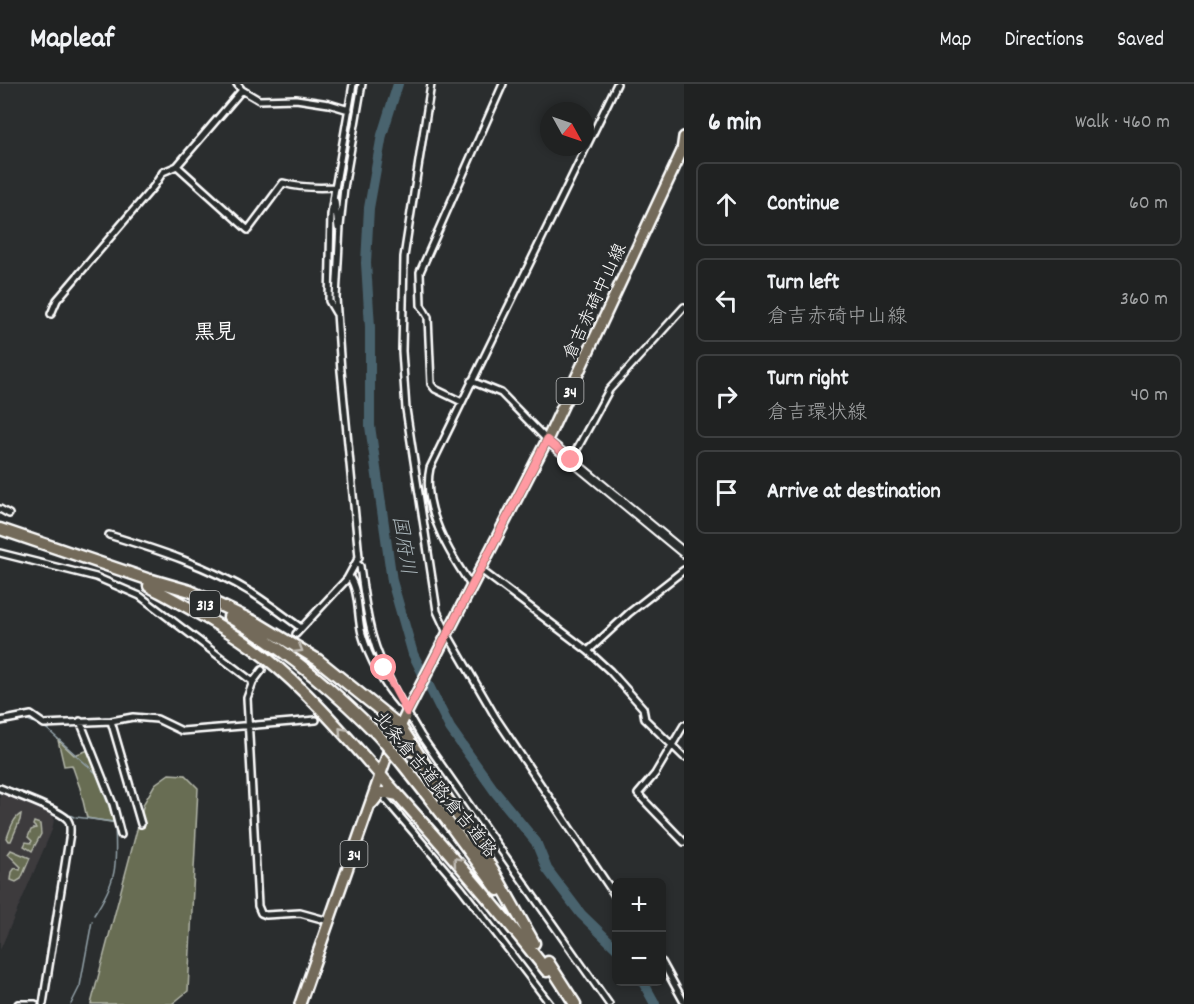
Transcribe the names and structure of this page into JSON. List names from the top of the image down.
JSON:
{
  "streets": {
    "highway": ["313", "北条倉吉道路;倉吉道路"],
    "main road": ["倉吉赤碕中山線", "34"]
  },
  "districts": ["黒見"],
  "water": ["国府川"],
  "north": "bottom right",
  "page": {
    "header": "Mapleaf",
    "nav": ["Map", "Directions", "Saved"],
    "heading": ["6 min", "Walk · 460 m"],
    "list": [
      ["Continue", "60 m"],
      ["Turn left", "倉吉赤碕中山線", "360 m"],
      ["Turn right", "倉吉環状線", "40 m"],
      "Arrive at destination"
    ],
    "map_buttons": ["+", "−"]
  }
}
